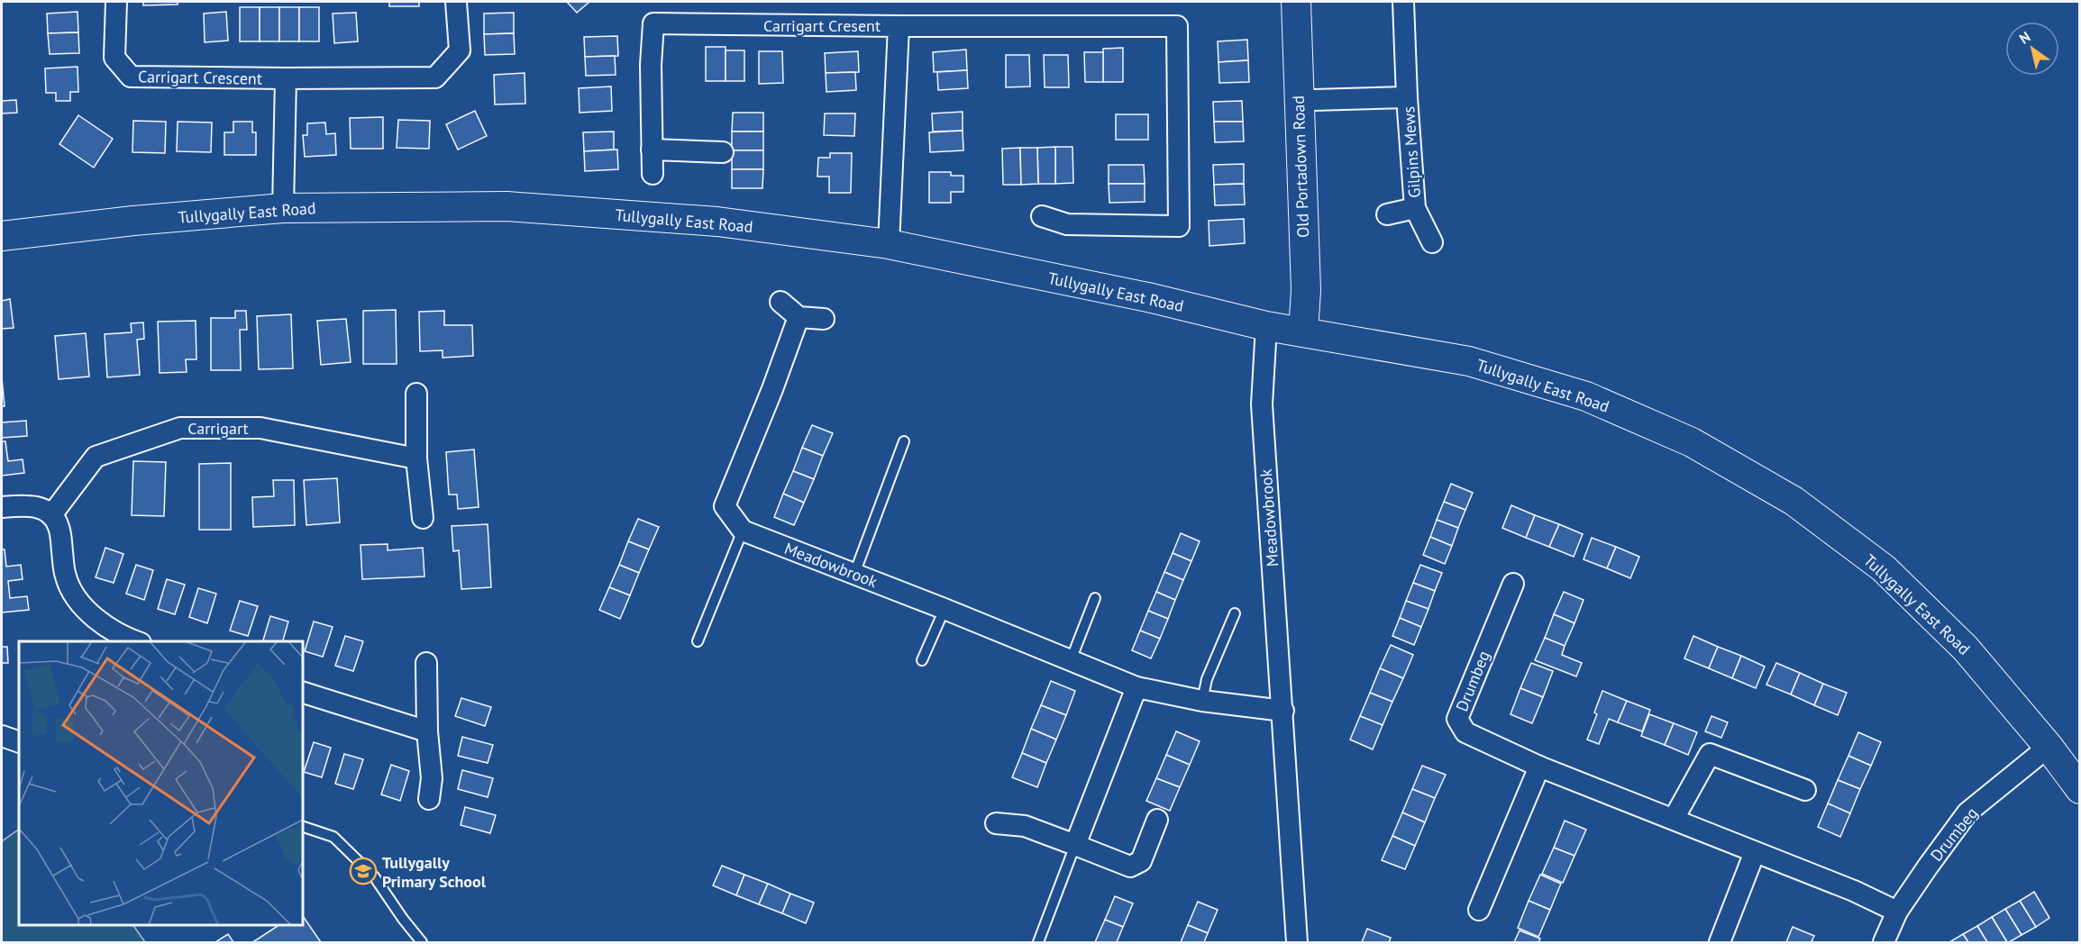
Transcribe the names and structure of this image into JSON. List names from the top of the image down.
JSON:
{
  "streets": {
    "street": [
      "Carrigart Cresent",
      "Carrigart Crescent",
      "Gilpins Mews",
      "Old Portadown Road",
      "Tullygally East Road",
      "Carrigart",
      "Meadowbrook",
      "Drumbeg"
    ]
  },
  "crossings": [
    ["Carrigart Cresent", "Tullygally East Road"],
    ["Carrigart Crescent", "Tullygally East Road"],
    ["Gilpins Mews", "Old Portadown Road"],
    ["Old Portadown Road", "Tullygally East Road"],
    ["Tullygally East Road", "Meadowbrook"],
    ["Tullygally East Road", "Drumbeg"]
  ],
  "places": {
    "school or university": ["Tullygally Primary School"]
  },
  "north": "top left"
}
